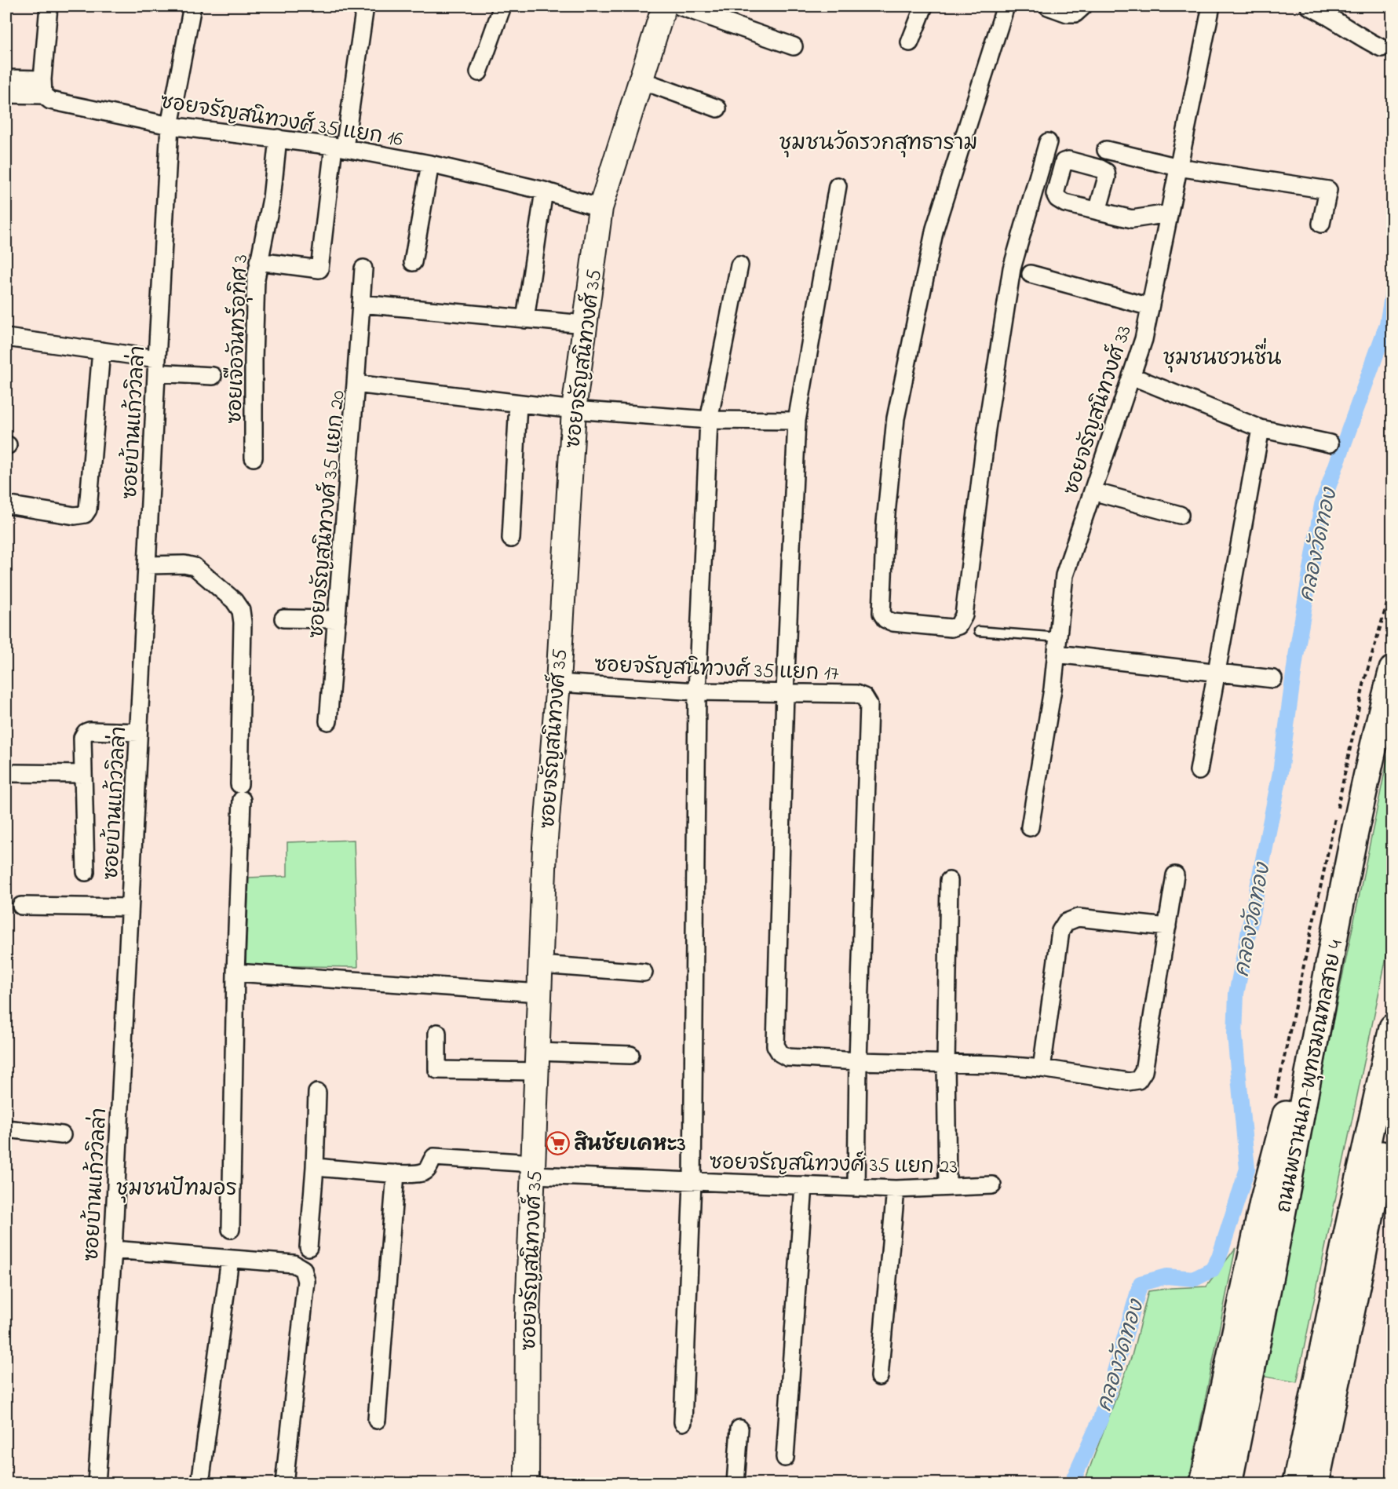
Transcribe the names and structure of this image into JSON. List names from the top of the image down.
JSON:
{
  "streets": {
    "main road": ["ถนนพรานนก-พุทธมณฑลสาย 4"],
    "street": [
      "ซอยจรัญสนิทวงศ์ 35 แยก 16",
      "ซอยเจือจันทร์อุทิศ 3",
      "ซอยจรัญสนิทวงศ์ 35",
      "ซอยจรัญสนิทวงศ์ 33",
      "ซอยบ้านแก้ววิลล่า",
      "ซอยจรัญสนิทวงศ์ 35 แยก 20",
      "ซอยจรัญสนิทวงศ์ 35 แยก 17",
      "ซอยจรัญสนิทวงศ์ 35 แยก 23"
    ]
  },
  "crossings": [
    ["ซอยจรัญสนิทวงศ์ 35 แยก 16", "ซอยเจือจันทร์อุทิศ 3"],
    ["ซอยจรัญสนิทวงศ์ 35 แยก 16", "ซอยจรัญสนิทวงศ์ 35"],
    ["ซอยจรัญสนิทวงศ์ 35 แยก 16", "ซอยบ้านแก้ววิลล่า"],
    ["ซอยจรัญสนิทวงศ์ 35", "ซอยจรัญสนิทวงศ์ 35 แยก 20"],
    ["ซอยจรัญสนิทวงศ์ 35", "ซอยจรัญสนิทวงศ์ 35 แยก 17"],
    ["ซอยจรัญสนิทวงศ์ 35", "ซอยจรัญสนิทวงศ์ 35 แยก 23"]
  ],
  "districts": ["ชุมชนวัดรวกสุทธาราม", "ชุมชนชวนชื่น", "ชุมชนปัทมอร"],
  "water": ["คลองวัดทอง"],
  "places": {
    "supermarket": ["สินชัยเคหะ3"]
  }
}
